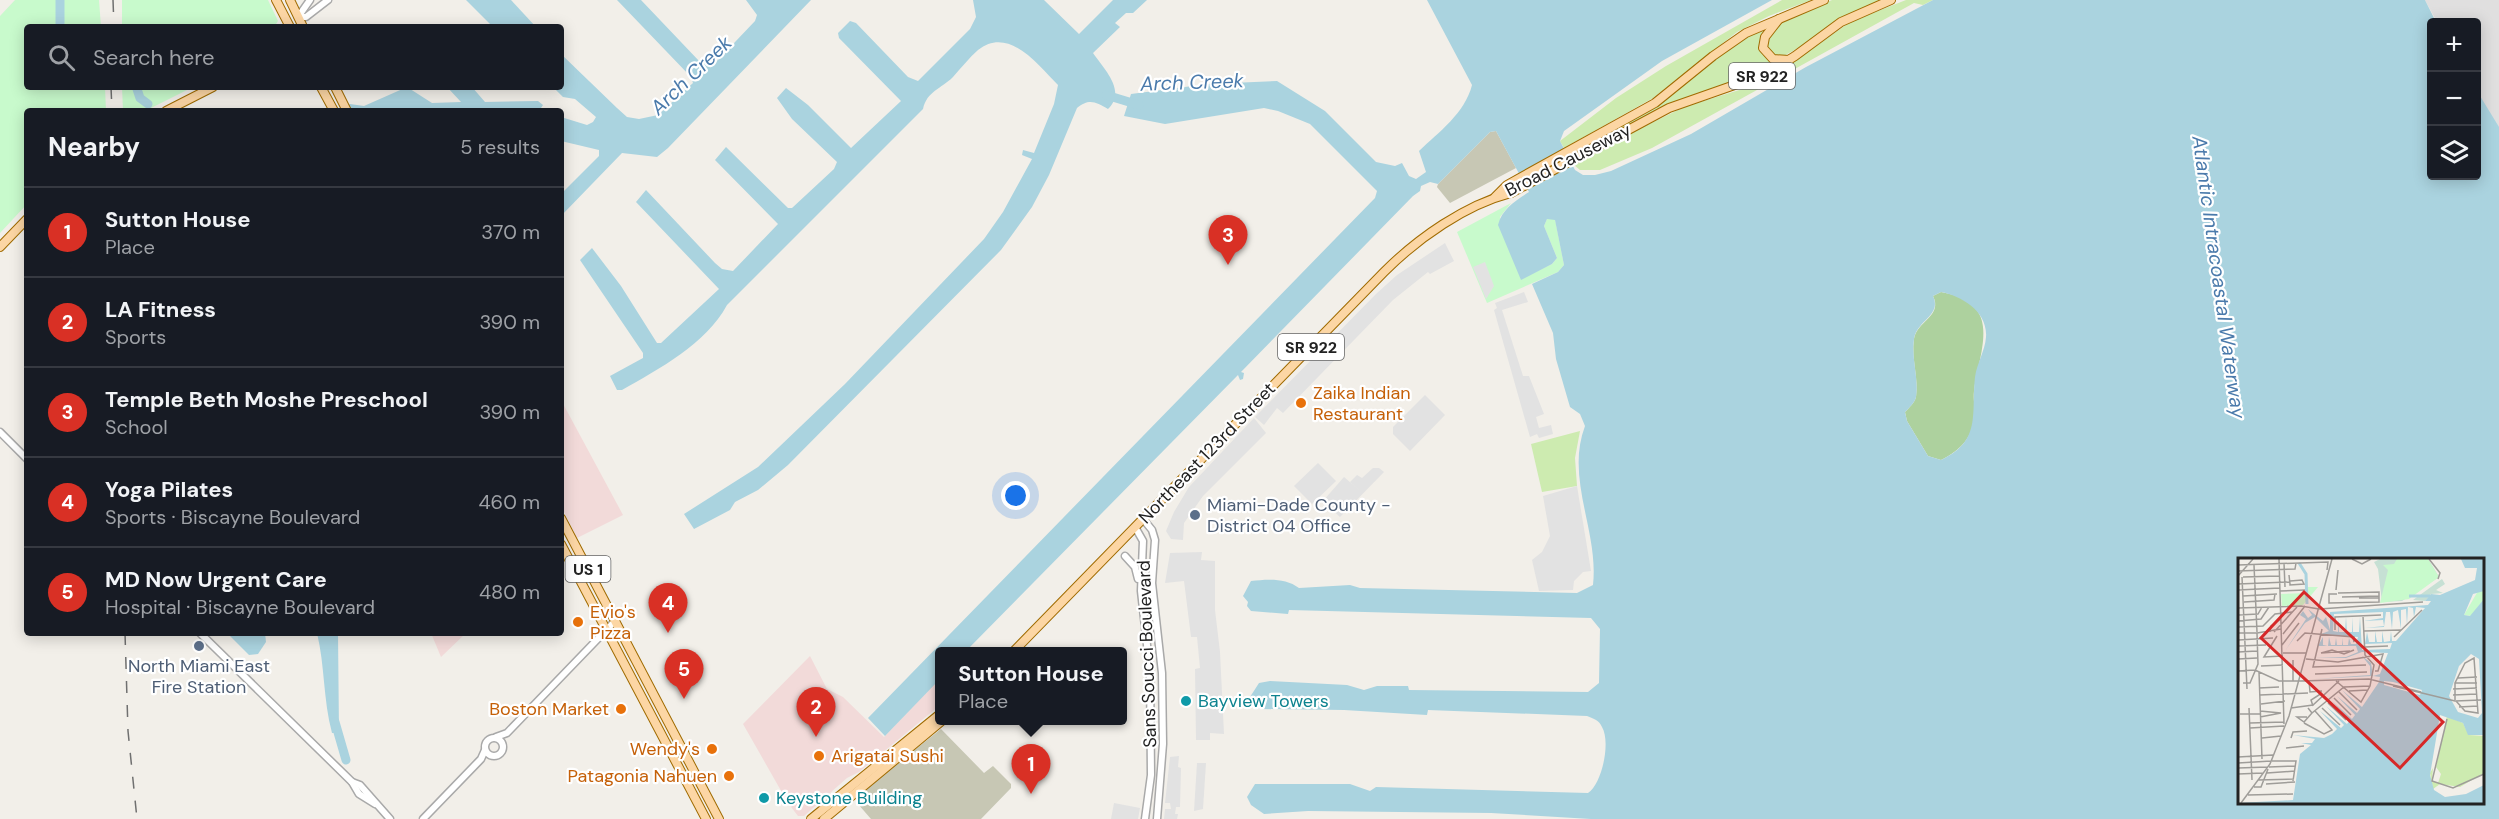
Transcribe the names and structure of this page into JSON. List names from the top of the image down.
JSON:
{
  "streets": {
    "main road": [
      "SR 922",
      "Broad Causeway",
      "Northeast 123rd Street",
      "US 1"
    ],
    "street": ["Sans Soucci Boulevard"]
  },
  "crossings": [
    ["Broad Causeway", "Northeast 123rd Street"],
    ["Northeast 123rd Street", "Sans Soucci Boulevard"]
  ],
  "water": ["Arch Creek", "Atlantic Intracoastal Waterway"],
  "places": [
    "Zaika Indian Restaurant",
    "Miami-Dade County - District 04 Office",
    "Evio's Pizza",
    "North Miami East Fire Station",
    "Bayview Towers",
    "Boston Market",
    "Wendy's",
    "Arigatai Sushi",
    "Patagonia Nahuen",
    "Keystone Building"
  ],
  "page": {
    "map_buttons": ["+", "−"],
    "search": "Search here",
    "heading": ["Nearby", "5 results"],
    "list": [
      {
        "mark": "1",
        "name": "Sutton House",
        "note": "Place",
        "value": "370 m"
      },
      {
        "mark": "2",
        "name": "LA Fitness",
        "note": "Sports",
        "value": "390 m"
      },
      {
        "mark": "3",
        "name": "Temple Beth Moshe Preschool",
        "note": "School",
        "value": "390 m"
      },
      {
        "mark": "4",
        "name": "Yoga Pilates",
        "note": "Sports · Biscayne Boulevard",
        "value": "460 m"
      },
      {
        "mark": "5",
        "name": "MD Now Urgent Care",
        "note": "Hospital · Biscayne Boulevard",
        "value": "480 m"
      }
    ],
    "pins": [
      "3",
      "4",
      "5",
      "2",
      "1"
    ],
    "popup": ["Sutton House", "Place"]
  }
}
